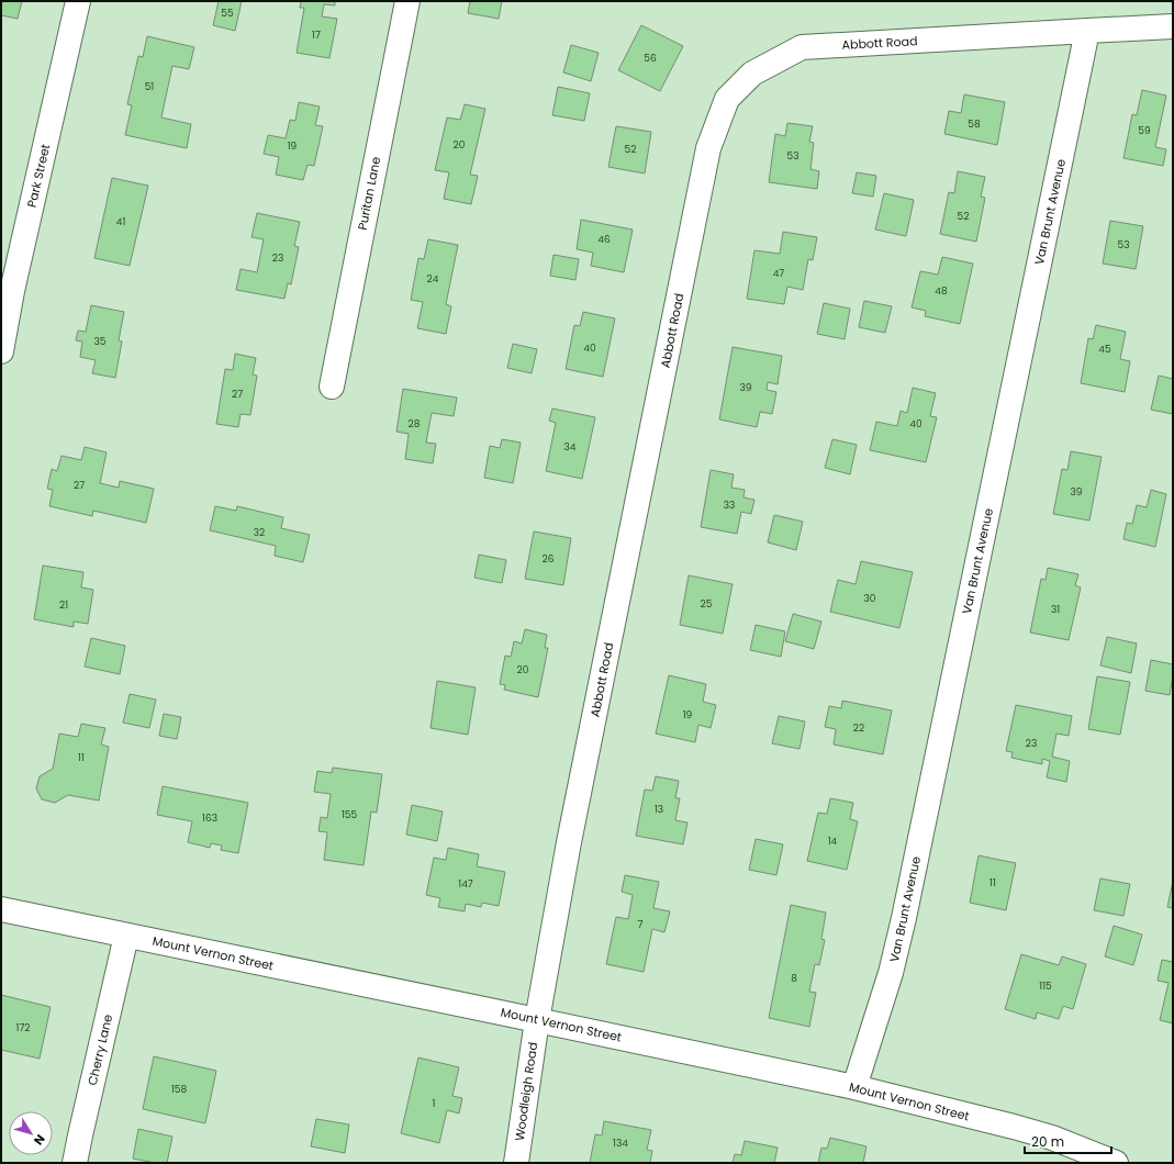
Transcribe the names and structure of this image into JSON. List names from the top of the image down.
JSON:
{
  "streets": {
    "street": [
      "Abbott Road",
      "Park Street",
      "Puritan Lane",
      "Van Brunt Avenue",
      "Mount Vernon Street",
      "Cherry Lane",
      "Woodleigh Road"
    ]
  },
  "crossings": [
    ["Abbott Road", "Van Brunt Avenue"],
    ["Abbott Road", "Mount Vernon Street"],
    ["Abbott Road", "Woodleigh Road"],
    ["Van Brunt Avenue", "Mount Vernon Street"],
    ["Mount Vernon Street", "Cherry Lane"],
    ["Mount Vernon Street", "Woodleigh Road"]
  ],
  "house_numbers": [
    "55",
    "17",
    "56",
    "51",
    "58",
    "59",
    "20",
    "19",
    "52",
    "53",
    "52",
    "41",
    "46",
    "53",
    "23",
    "47",
    "24",
    "48",
    "35",
    "40",
    "45",
    "39",
    "27",
    "28",
    "40",
    "34",
    "27",
    "39",
    "33",
    "32",
    "26",
    "30",
    "25",
    "21",
    "31",
    "20",
    "19",
    "22",
    "23",
    "11",
    "13",
    "155",
    "163",
    "14",
    "11",
    "147",
    "7",
    "8",
    "115",
    "172",
    "158",
    "1",
    "134"
  ],
  "scale_bar": "20 m",
  "north": "bottom right"
}
